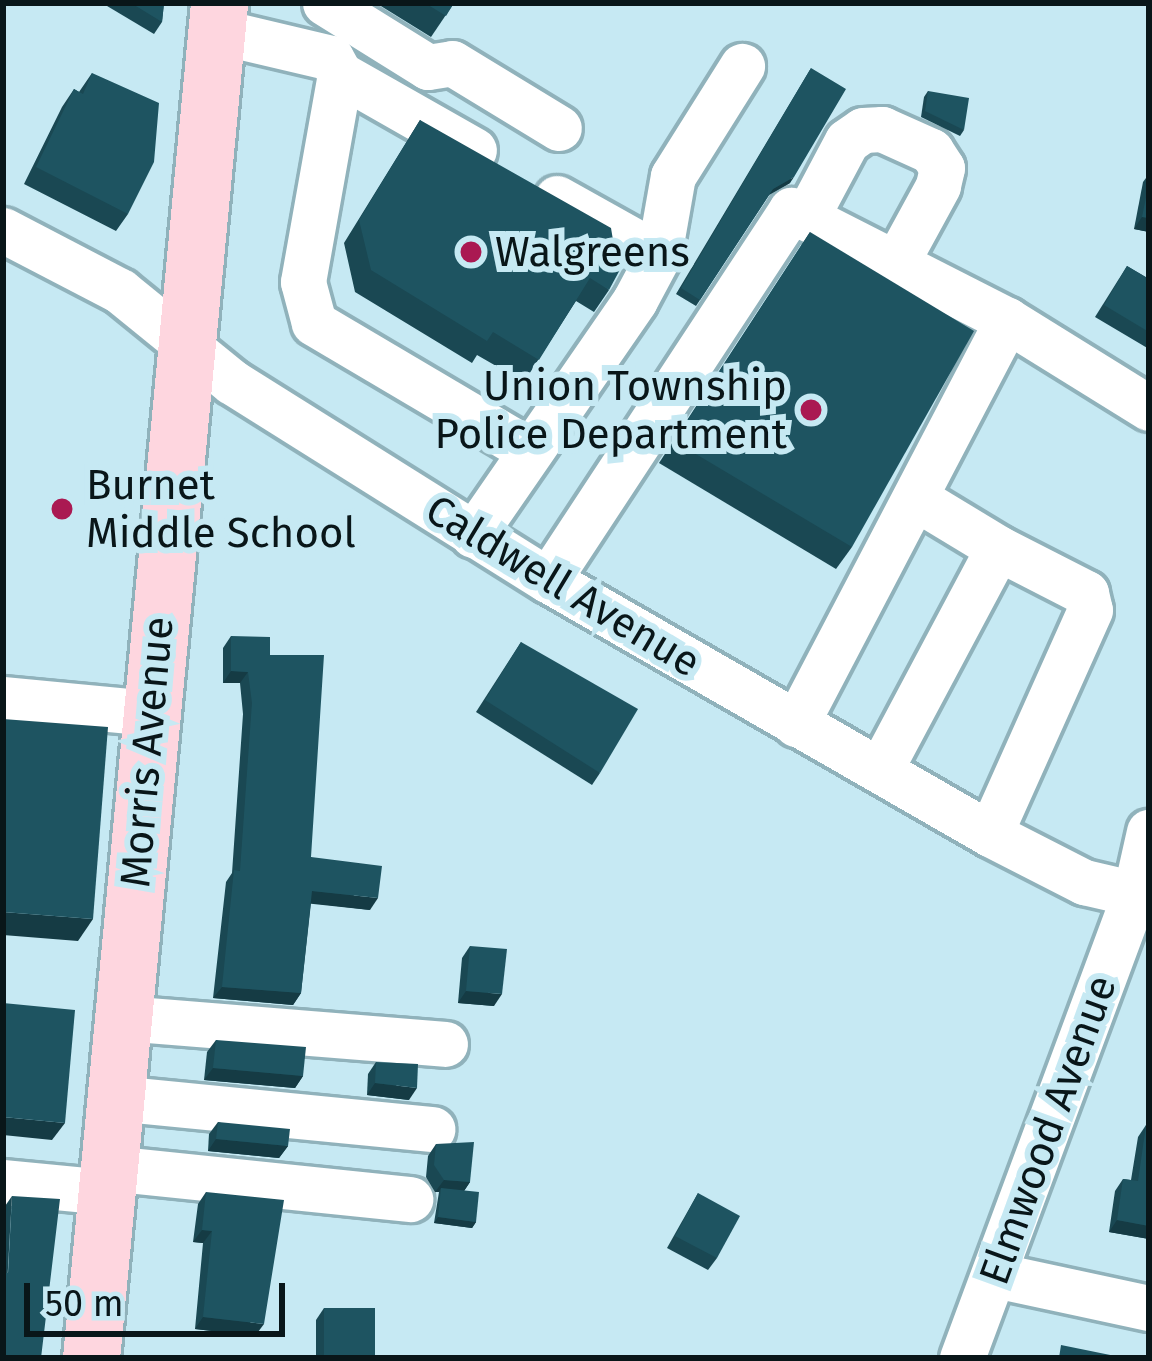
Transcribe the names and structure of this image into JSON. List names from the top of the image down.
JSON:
{
  "streets": {
    "main road": ["Morris Avenue"],
    "street": ["Caldwell Avenue", "Elmwood Avenue"]
  },
  "crossings": [
    ["Caldwell Avenue", "Morris Avenue"],
    ["Caldwell Avenue", "Elmwood Avenue"]
  ],
  "places": ["Walgreens", "Union Township Police Department", "Burnet Middle School"],
  "scale_bar": "50 m"
}
